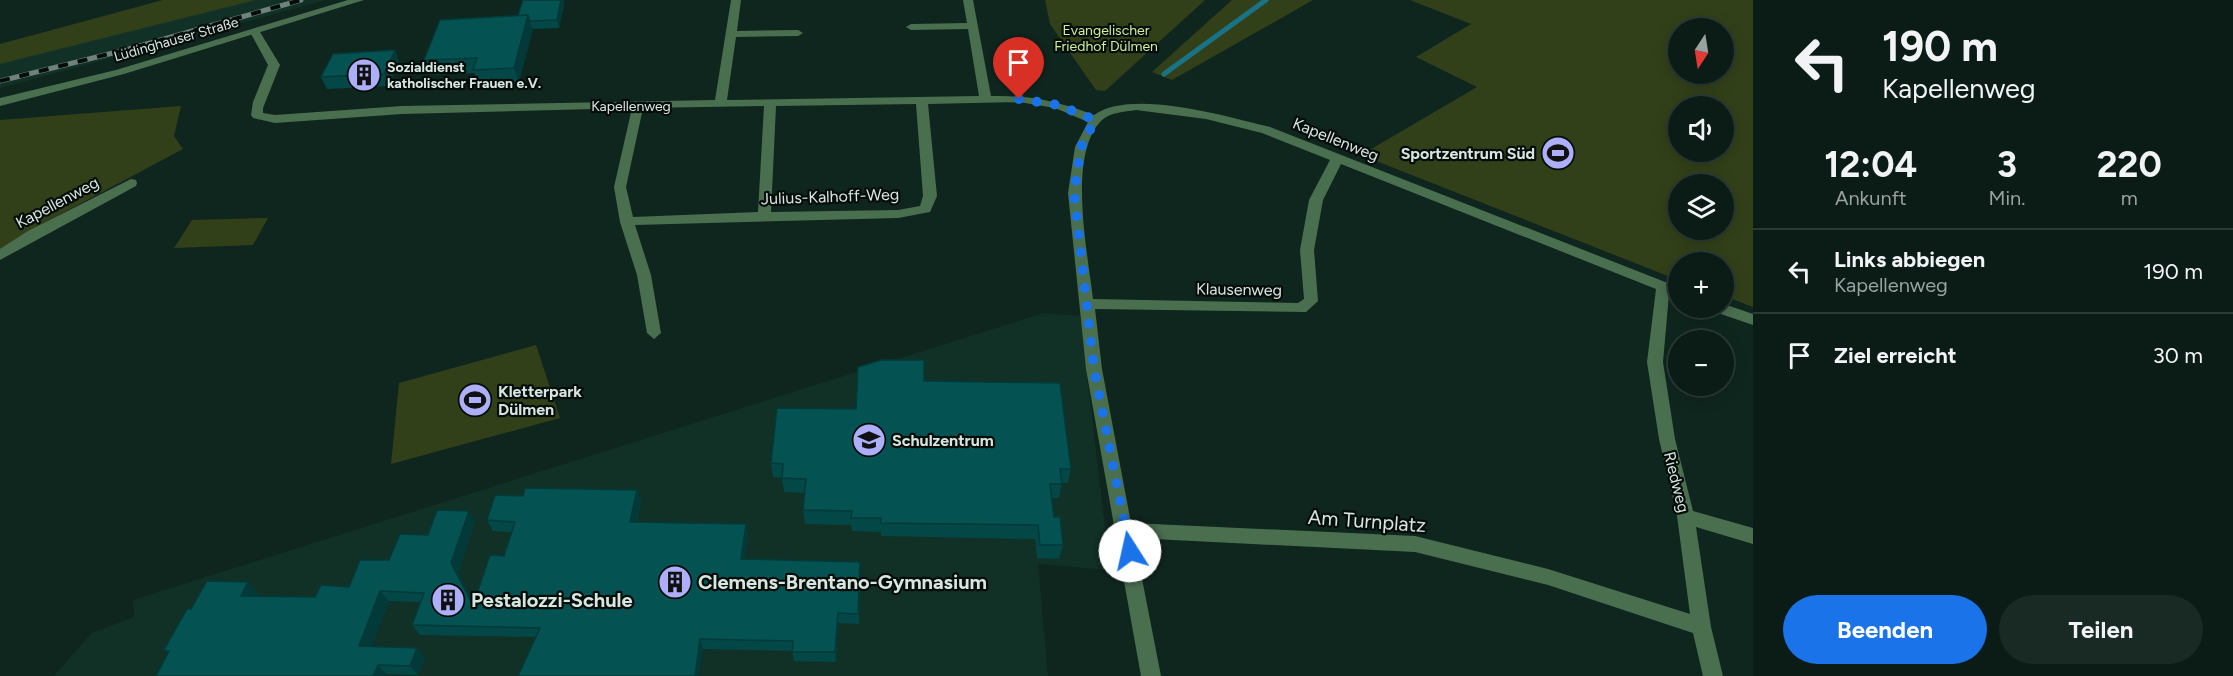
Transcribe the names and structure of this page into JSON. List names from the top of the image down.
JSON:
{
  "streets": {
    "street": [
      "Lüdinghauser Straße",
      "Kapellenweg",
      "Julius-Kalhoff-Weg",
      "Klausenweg",
      "Riedweg",
      "Am Turnplatz"
    ]
  },
  "crossings": [
    ["Lüdinghauser Straße", "Kapellenweg"],
    ["Kapellenweg", "Julius-Kalhoff-Weg"],
    ["Kapellenweg", "Klausenweg"],
    ["Riedweg", "Am Turnplatz"]
  ],
  "parks": ["Evangelischer Friedhof Dülmen"],
  "places": {
    "building": ["Sozialdienst katholischer Frauen e.V.", "Clemens-Brentano-Gymnasium", "Pestalozzi-Schule"],
    "sports": ["Sportzentrum Süd", "Kletterpark Dülmen"],
    "school or university": ["Schulzentrum"]
  },
  "north": "bottom",
  "page": {
    "turn": ["190 m", "Kapellenweg"],
    "map_buttons": ["+", "−"],
    "eta": [
      "12:04",
      "Ankunft",
      "3",
      "Min.",
      "220",
      "m"
    ],
    "list": [
      {
        "name": "Links abbiegen",
        "note": "Kapellenweg",
        "value": "190 m"
      },
      {
        "name": "Ziel erreicht",
        "value": "30 m"
      }
    ],
    "buttons": ["Beenden", "Teilen"]
  }
}
